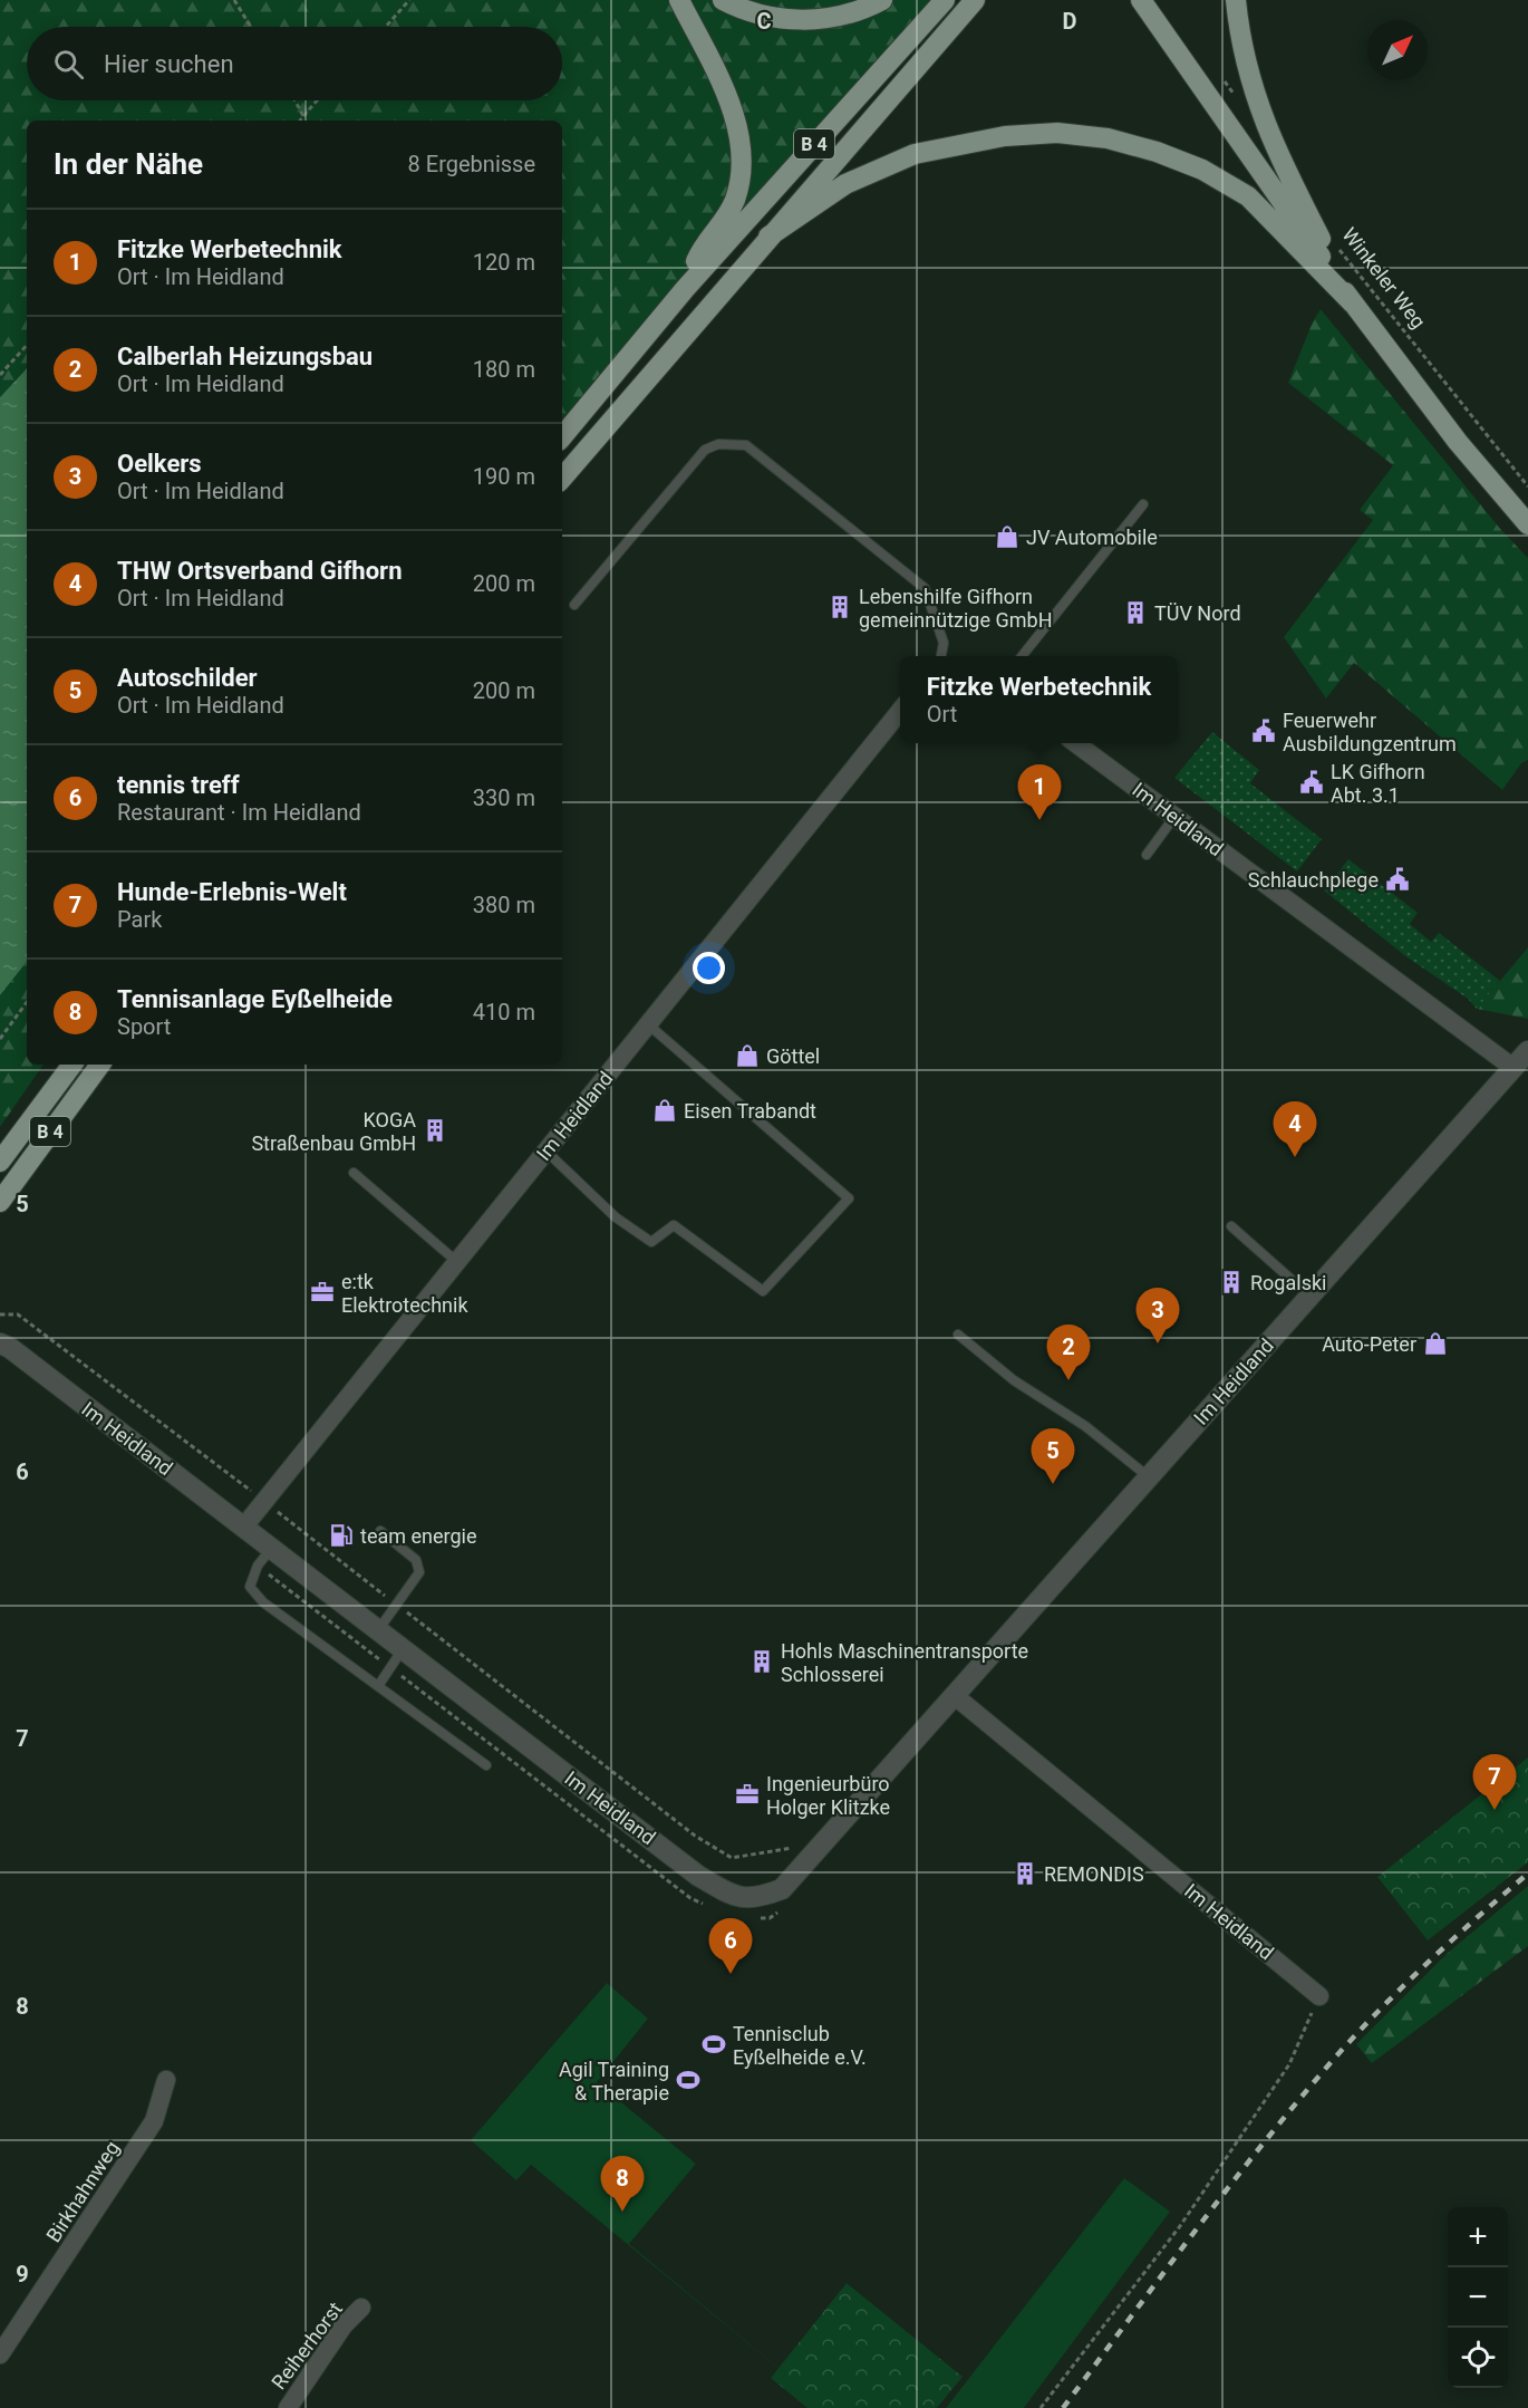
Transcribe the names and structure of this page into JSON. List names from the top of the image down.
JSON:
{
  "streets": {
    "highway": ["B 4"],
    "street": ["Im Heidland", "Birkhahnweg", "Reiherhorst"],
    "path": ["Winkeler Weg"]
  },
  "places": {
    "shop": [
      "JV Automobile",
      "Göttel",
      "Eisen Trabandt",
      "Auto-Peter"
    ],
    "building": [
      "Lebenshilfe Gifhorn gemeinnützige GmbH",
      "TÜV Nord",
      "KOGA Straßenbau GmbH",
      "Rogalski",
      "Hohls Maschinentransporte Schlosserei",
      "REMONDIS"
    ],
    "public building": ["Feuerwehr Ausbildungzentrum", "LK Gifhorn Abt. 3.1", "Schlauchplege"],
    "office": ["e:tk Elektrotechnik", "Ingenieurbüro Holger Klitzke"],
    "fuel station": ["team energie"],
    "sports": ["Tennisclub Eyßelheide e.V.", "Agil Training & Therapie"]
  },
  "north": "top right",
  "page": {
    "search": "Hier suchen",
    "heading": ["In der Nähe", "8 Ergebnisse"],
    "list": [
      {
        "mark": "1",
        "name": "Fitzke Werbetechnik",
        "note": "Ort · Im Heidland",
        "value": "120 m"
      },
      {
        "mark": "2",
        "name": "Calberlah Heizungsbau",
        "note": "Ort · Im Heidland",
        "value": "180 m"
      },
      {
        "mark": "3",
        "name": "Oelkers",
        "note": "Ort · Im Heidland",
        "value": "190 m"
      },
      {
        "mark": "4",
        "name": "THW Ortsverband Gifhorn",
        "note": "Ort · Im Heidland",
        "value": "200 m"
      },
      {
        "mark": "5",
        "name": "Autoschilder",
        "note": "Ort · Im Heidland",
        "value": "200 m"
      },
      {
        "mark": "6",
        "name": "tennis treff",
        "note": "Restaurant · Im Heidland",
        "value": "330 m"
      },
      {
        "mark": "7",
        "name": "Hunde-Erlebnis-Welt",
        "note": "Park",
        "value": "380 m"
      },
      {
        "mark": "8",
        "name": "Tennisanlage Eyßelheide",
        "note": "Sport",
        "value": "410 m"
      }
    ],
    "popup": ["Fitzke Werbetechnik", "Ort"],
    "pins": [
      "1",
      "4",
      "3",
      "2",
      "5",
      "7",
      "6",
      "8"
    ],
    "map_buttons": ["+", "−"]
  },
  "grid": {
    "columns": ["C", "D"],
    "rows": [
      "5",
      "6",
      "7",
      "8",
      "9"
    ]
  }
}
